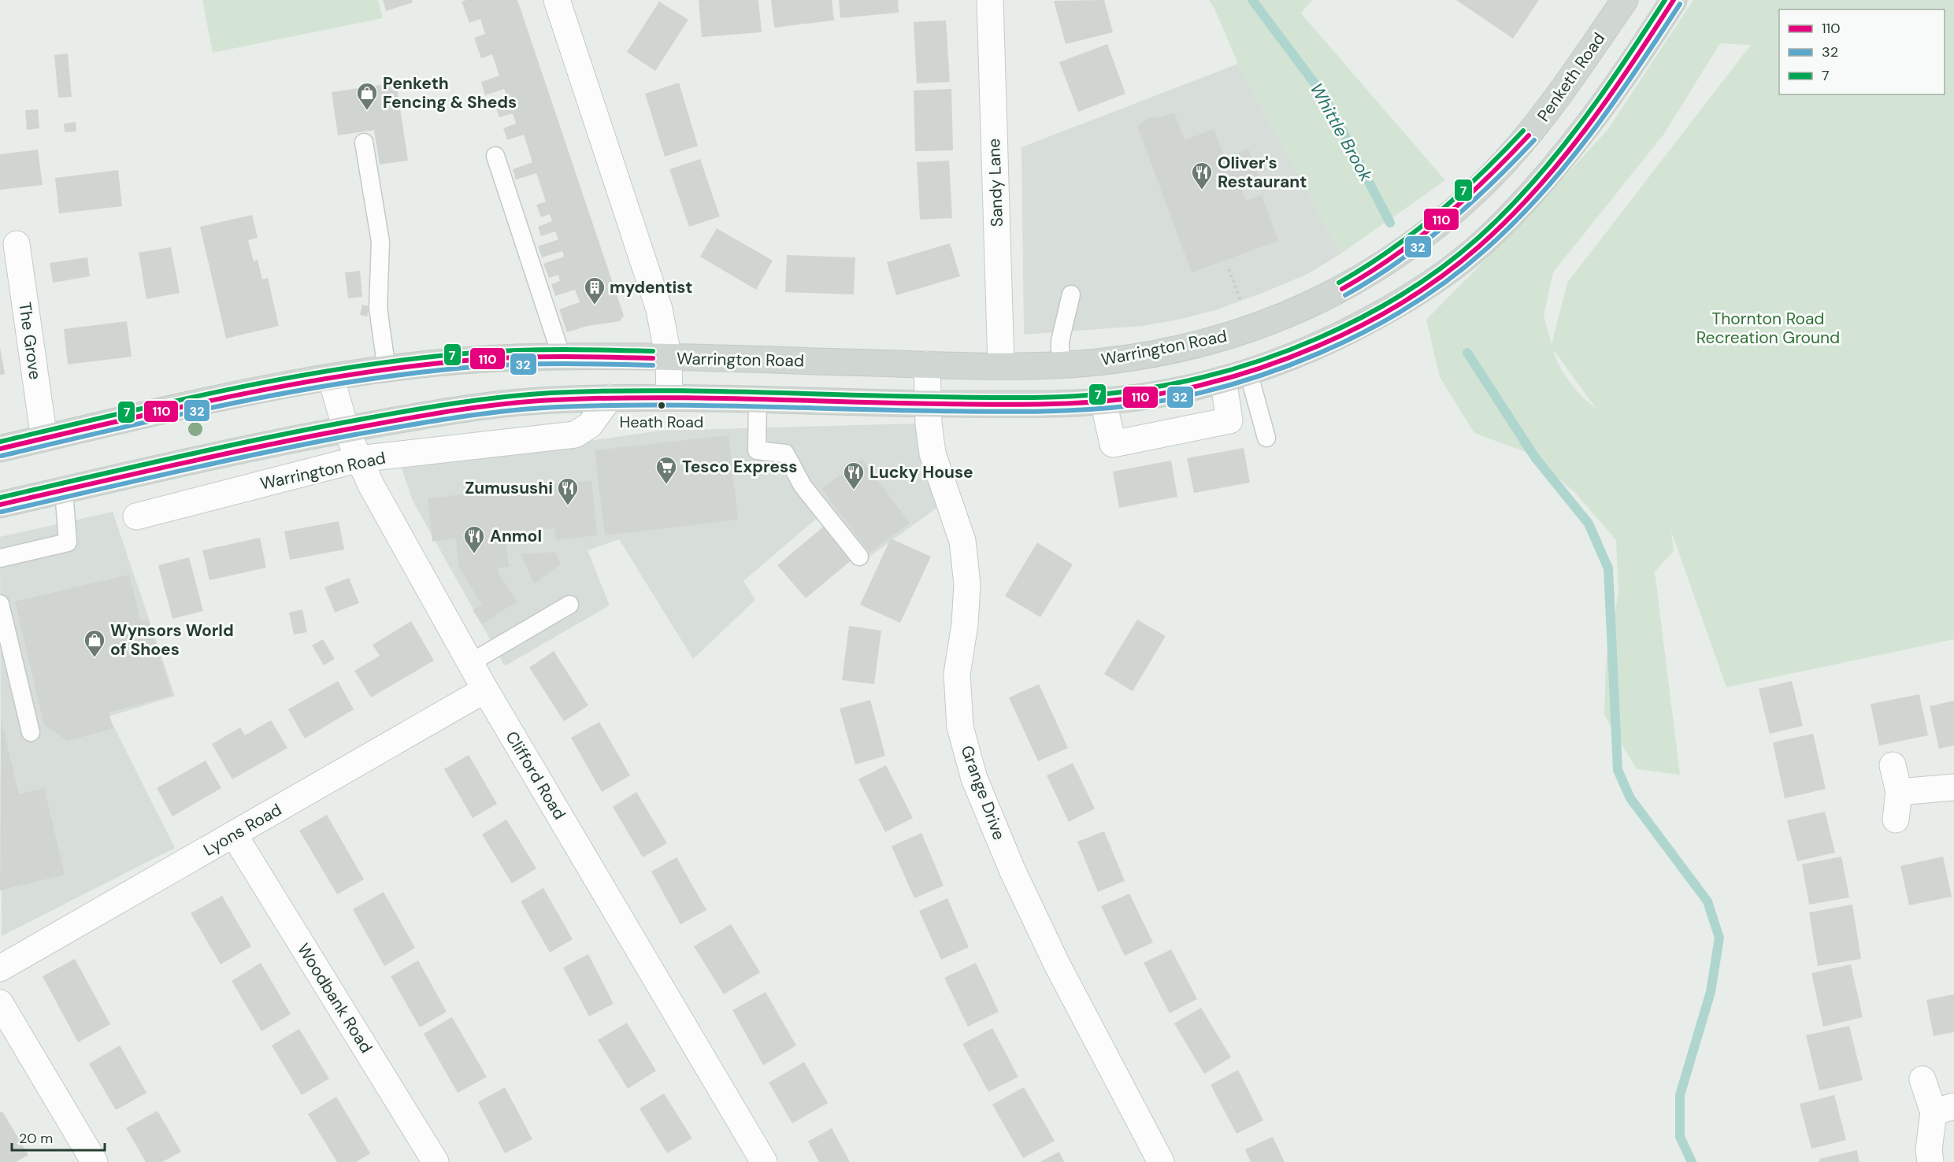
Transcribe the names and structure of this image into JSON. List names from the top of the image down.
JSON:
{
  "streets": {
    "main road": ["Penketh Road", "Warrington Road"],
    "street": [
      "Sandy Lane",
      "The Grove",
      "Clifford Road",
      "Grange Drive",
      "Lyons Road",
      "Woodbank Road"
    ]
  },
  "crossings": [
    ["Penketh Road", "Warrington Road"],
    ["Sandy Lane", "Warrington Road"],
    ["The Grove", "Warrington Road"],
    ["Warrington Road", "Clifford Road"],
    ["Warrington Road", "Grange Drive"],
    ["Clifford Road", "Lyons Road"],
    ["Lyons Road", "Woodbank Road"]
  ],
  "water": ["Whittle Brook"],
  "parks": ["Thornton Road Recreation Ground"],
  "places": {
    "shop": ["Penketh Fencing & Sheds", "Wynsors World of Shoes"],
    "restaurant": [
      "Oliver's Restaurant",
      "Lucky House",
      "Zumusushi",
      "Anmol"
    ],
    "building": ["mydentist"],
    "other": ["Heath Road"],
    "supermarket": ["Tesco Express"]
  },
  "lines": ["transit line 110", "transit line 7", "transit line 32"],
  "legend": ["110", "32", "7"],
  "scale_bar": "20 m"
}
